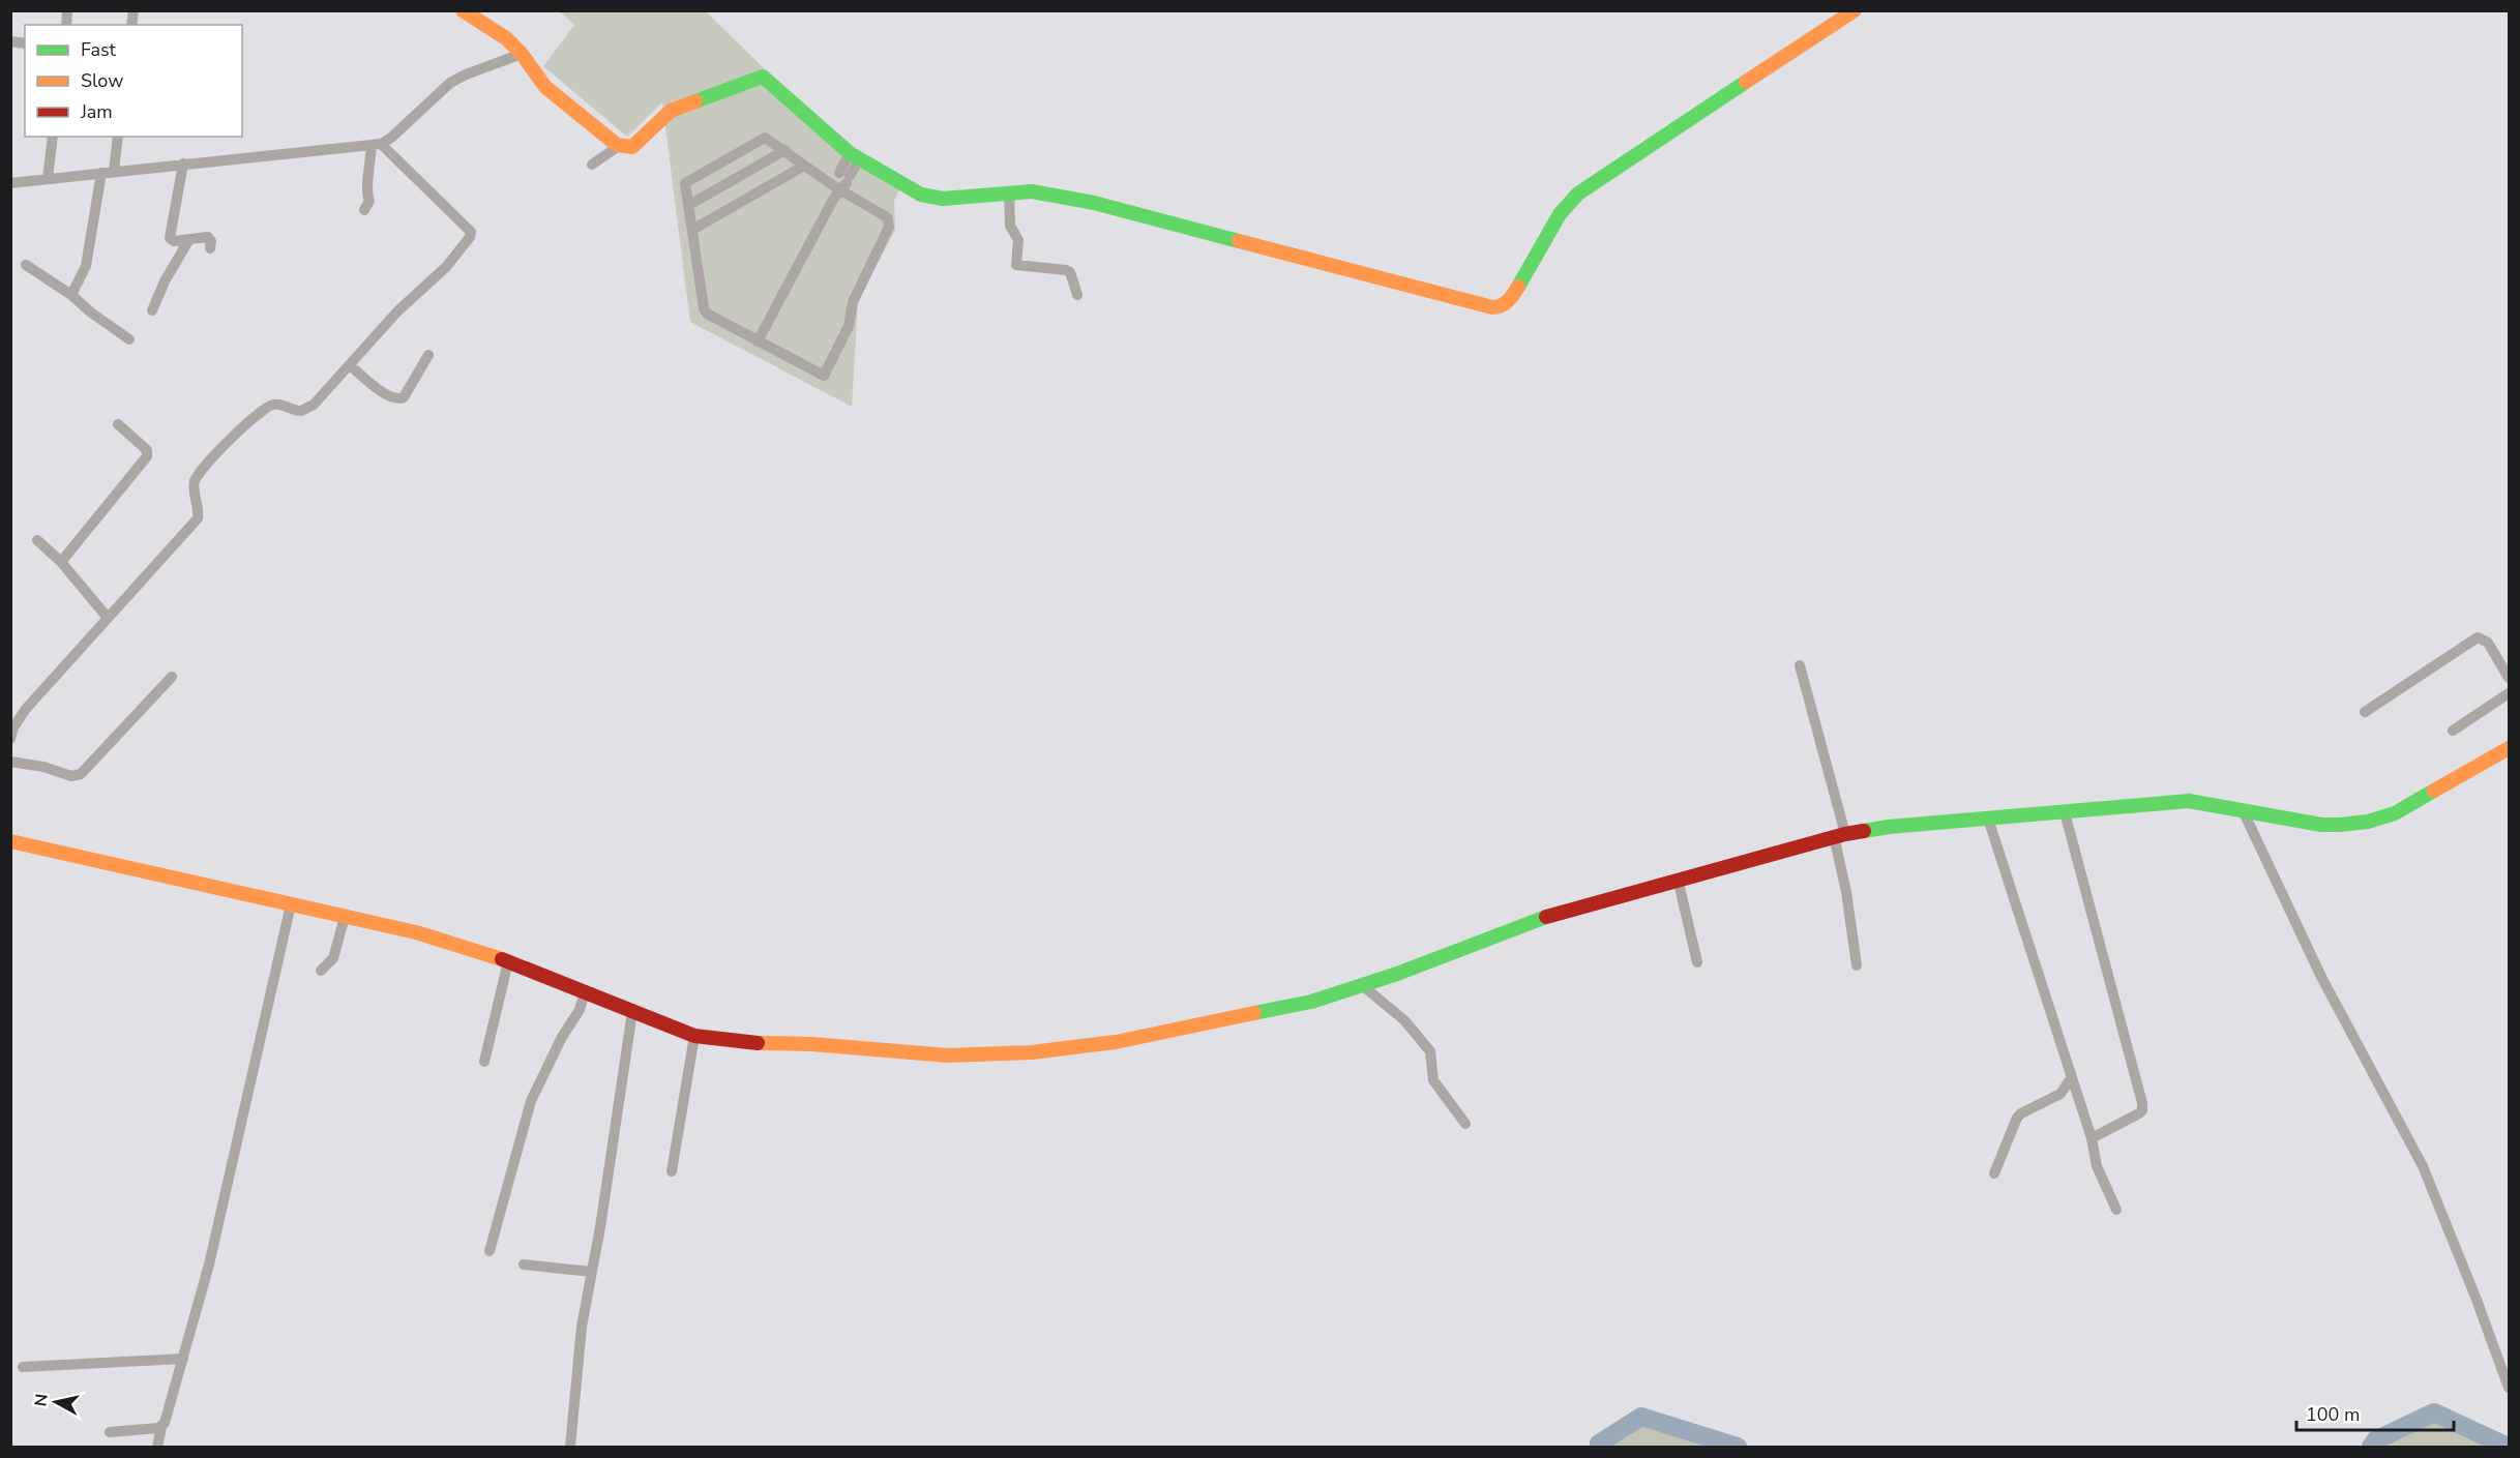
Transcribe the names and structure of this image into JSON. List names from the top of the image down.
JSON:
{
  "legend": ["Fast", "Slow", "Jam"],
  "scale_bar": "100 m",
  "north": "left"
}
